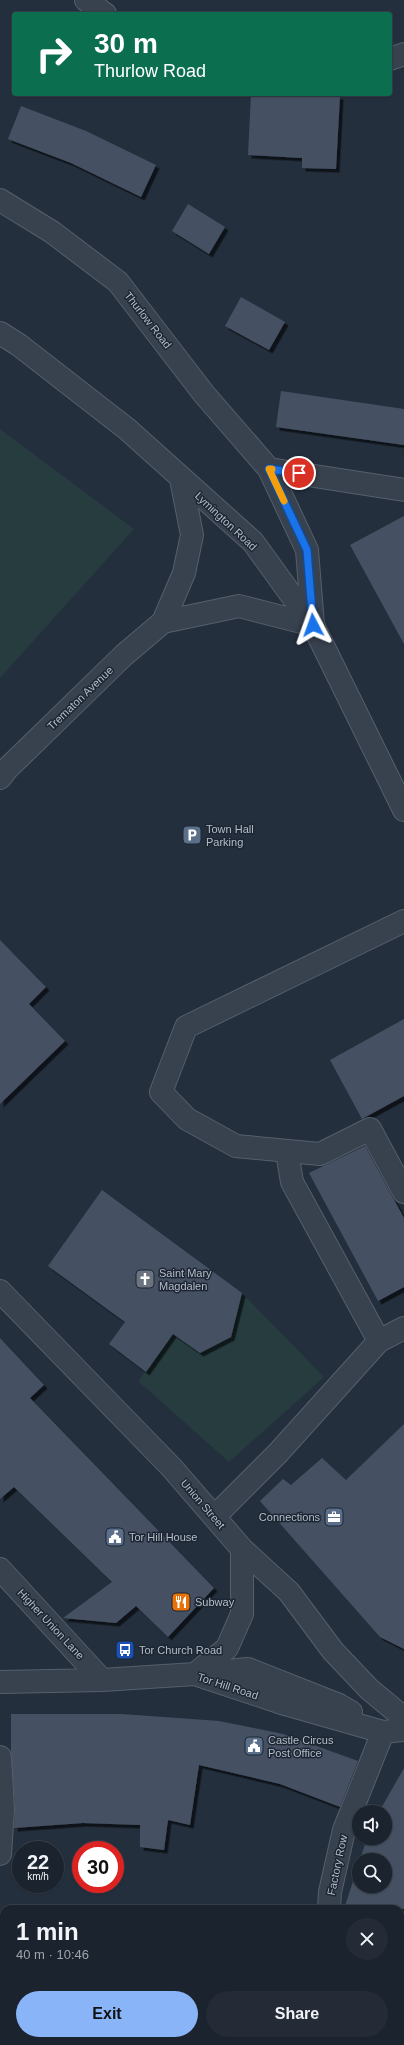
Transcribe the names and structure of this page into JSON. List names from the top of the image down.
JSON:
{
  "streets": {
    "street": [
      "Thurlow Road",
      "Lymington Road",
      "Trematon Avenue",
      "Union Street",
      "Higher Union Lane",
      "Tor Hill Road",
      "Factory Row"
    ]
  },
  "crossings": [
    ["Thurlow Road", "Lymington Road"],
    ["Thurlow Road", "Trematon Avenue"],
    ["Lymington Road", "Trematon Avenue"],
    ["Higher Union Lane", "Tor Hill Road"],
    ["Tor Hill Road", "Factory Row"]
  ],
  "places": {
    "parking": ["Town Hall Parking"],
    "church": ["Saint Mary Magdalen"],
    "office": ["Connections"],
    "public building": ["Tor Hill House", "Castle Circus Post Office"],
    "restaurant": ["Subway"],
    "bus stop": ["Tor Church Road"]
  },
  "page": {
    "turn": ["30 m", "Thurlow Road"],
    "speed": "22 km/h",
    "limit": "30",
    "heading": ["1 min", "40 m · 10:46"],
    "buttons": ["Exit", "Share"]
  }
}
